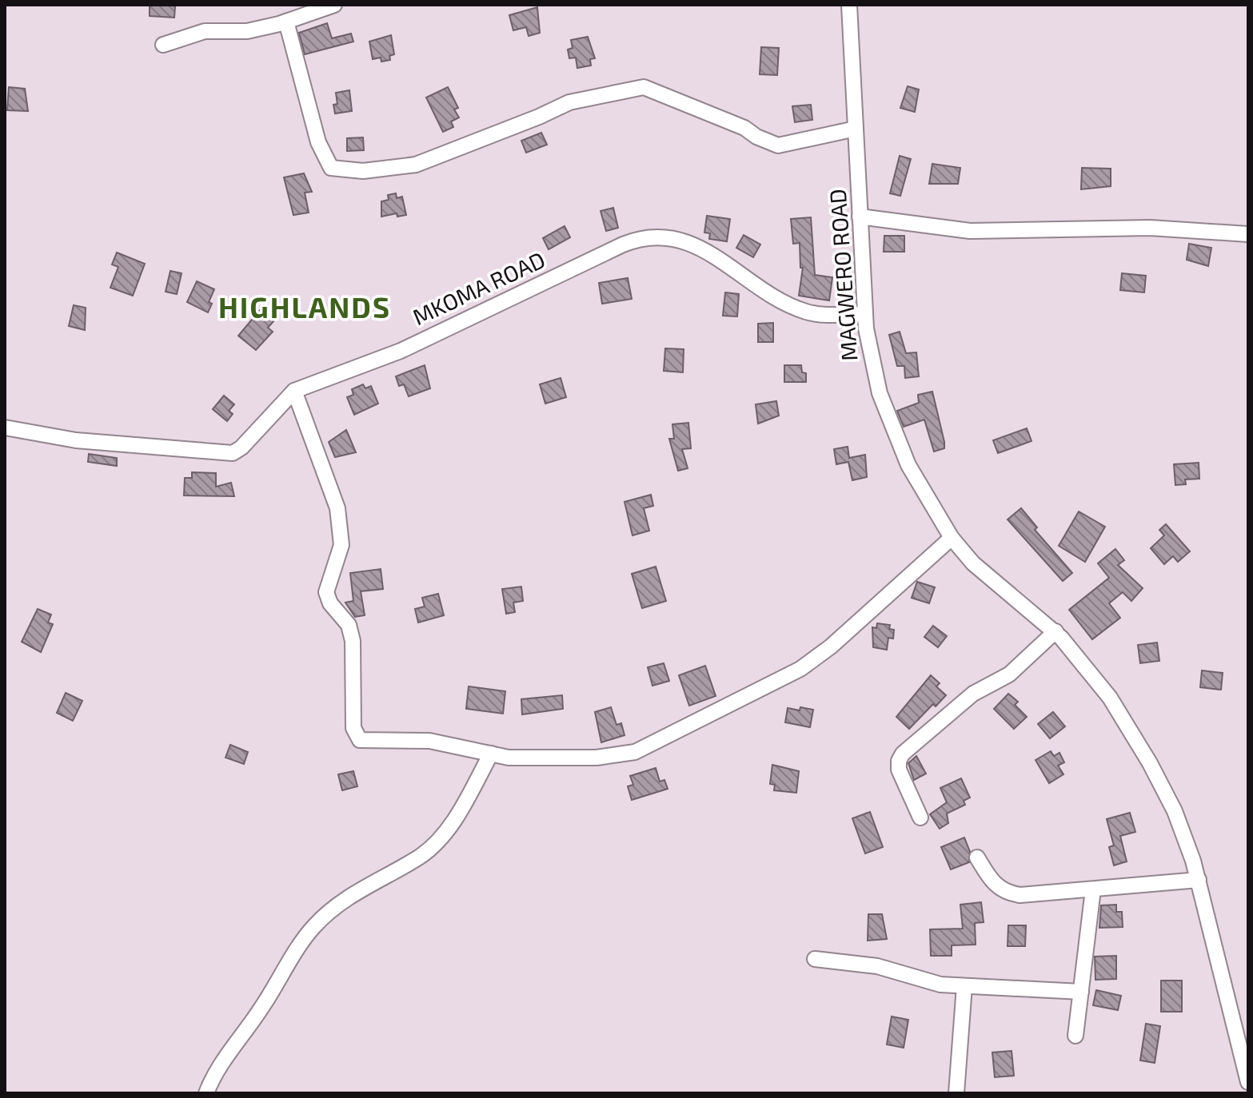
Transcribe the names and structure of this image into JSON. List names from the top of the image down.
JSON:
{
  "streets": {
    "street": ["MAGWERO ROAD", "MKOMA ROAD"]
  },
  "crossings": [
    ["MAGWERO ROAD", "MKOMA ROAD"]
  ],
  "districts": ["HIGHLANDS"]
}
